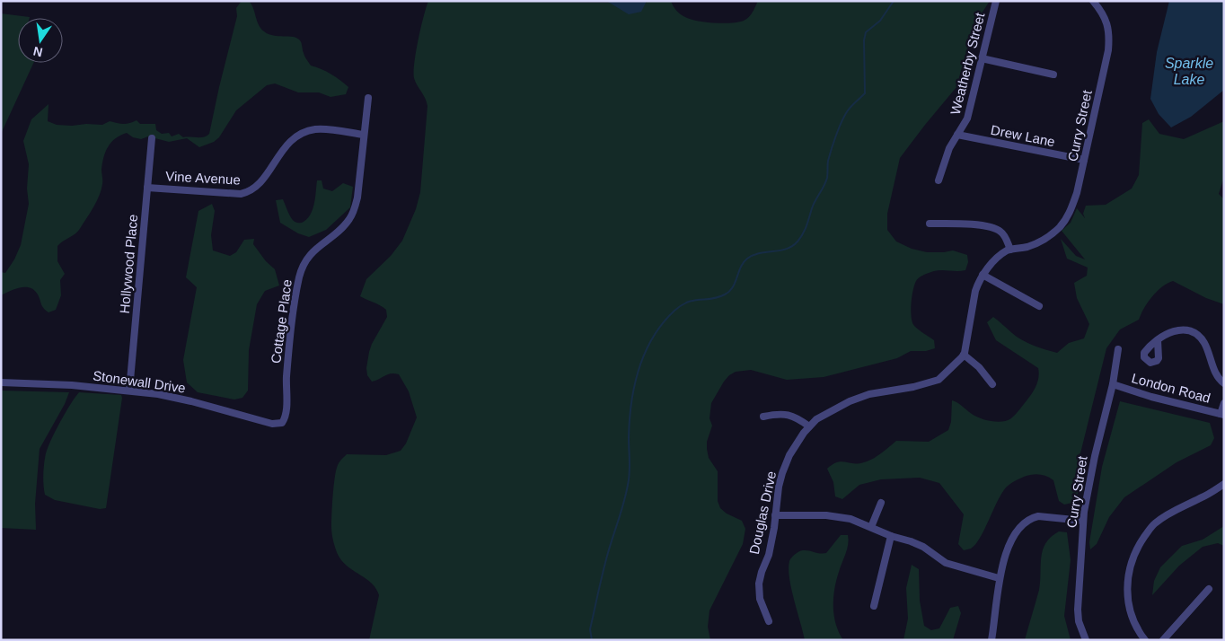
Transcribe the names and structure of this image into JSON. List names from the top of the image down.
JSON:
{
  "streets": {
    "street": [
      "Weatherby Street",
      "Curry Street",
      "Drew Lane",
      "Vine Avenue",
      "Hollywood Place",
      "Cottage Place",
      "Stonewall Drive",
      "London Road",
      "Douglas Drive"
    ]
  },
  "crossings": [
    ["Weatherby Street", "Drew Lane"],
    ["Curry Street", "Drew Lane"],
    ["Curry Street", "London Road"],
    ["Vine Avenue", "Hollywood Place"],
    ["Vine Avenue", "Cottage Place"],
    ["Hollywood Place", "Stonewall Drive"],
    ["Cottage Place", "Stonewall Drive"]
  ],
  "water": ["Sparkle Lake"],
  "north": "bottom"
}
